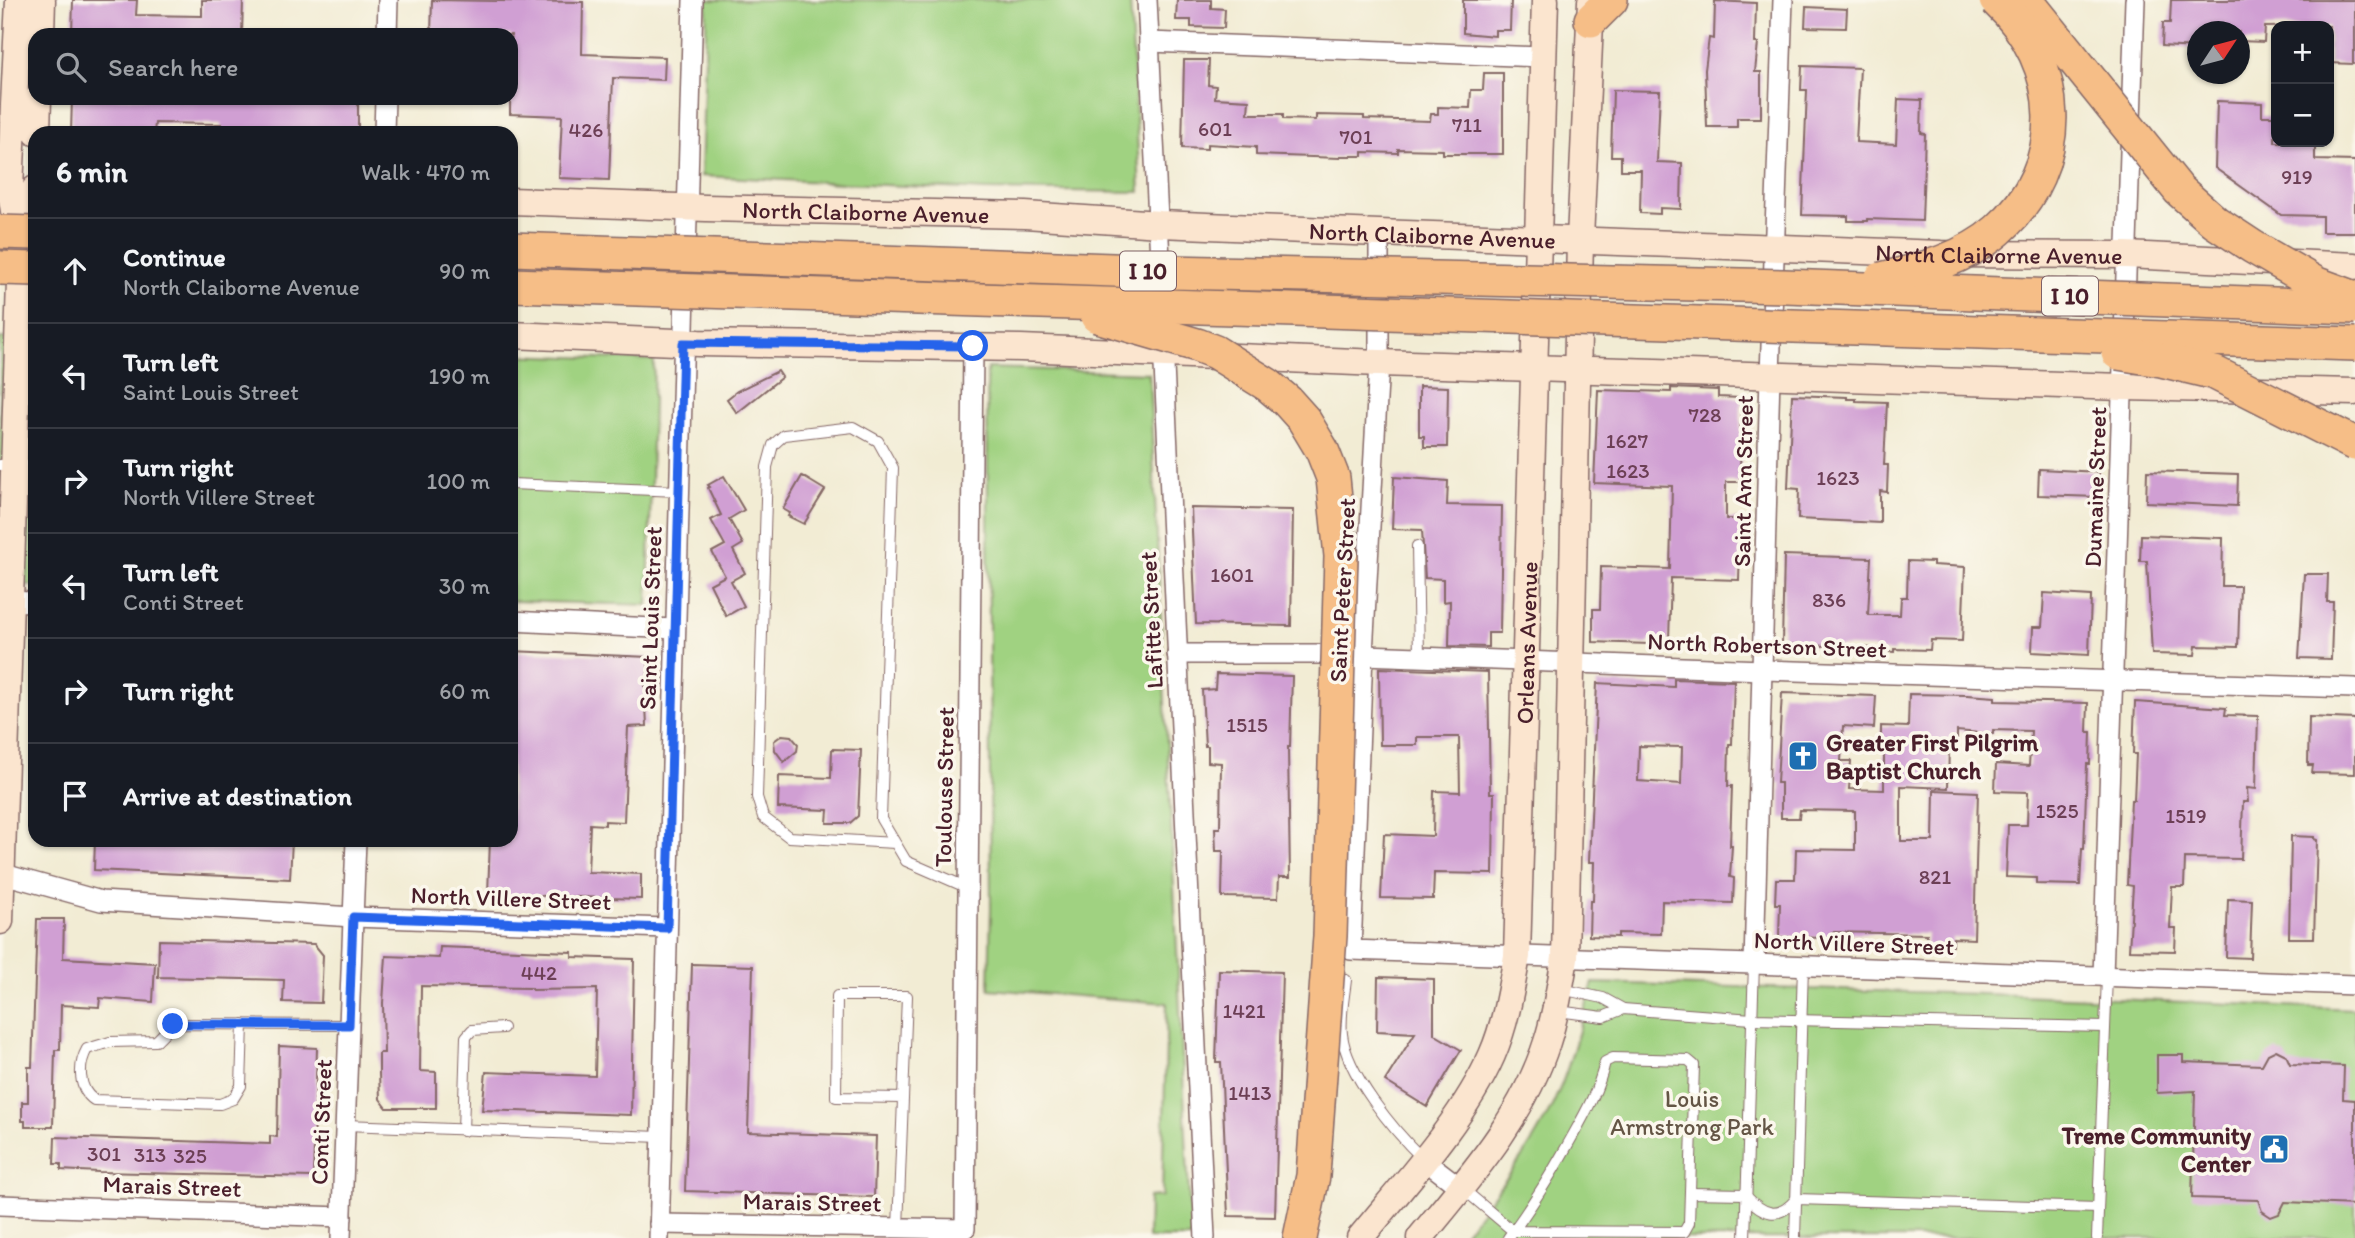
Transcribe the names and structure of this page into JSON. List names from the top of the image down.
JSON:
{
  "streets": {
    "highway": ["I 10"],
    "main road": ["North Claiborne Avenue", "Orleans Avenue"],
    "street": [
      "Saint Ann Street",
      "Dumaine Street",
      "Saint Peter Street",
      "Saint Louis Street",
      "Lafitte Street",
      "North Robertson Street",
      "Toulouse Street",
      "North Villere Street",
      "Conti Street",
      "Marais Street"
    ]
  },
  "crossings": [
    ["North Claiborne Avenue", "Saint Ann Street"],
    ["North Claiborne Avenue", "Dumaine Street"],
    ["North Claiborne Avenue", "Saint Peter Street"],
    ["North Claiborne Avenue", "Saint Louis Street"],
    ["North Claiborne Avenue", "Lafitte Street"],
    ["North Claiborne Avenue", "Orleans Avenue"],
    ["Saint Ann Street", "North Robertson Street"],
    ["Saint Ann Street", "North Villere Street"],
    ["Dumaine Street", "North Robertson Street"],
    ["Dumaine Street", "North Villere Street"],
    ["Saint Peter Street", "North Robertson Street"],
    ["Saint Peter Street", "North Villere Street"],
    ["Saint Louis Street", "North Villere Street"],
    ["Saint Louis Street", "Marais Street"],
    ["Lafitte Street", "North Robertson Street"],
    ["Orleans Avenue", "North Robertson Street"],
    ["Orleans Avenue", "North Villere Street"],
    ["Toulouse Street", "Marais Street"],
    ["North Villere Street", "Conti Street"],
    ["Conti Street", "Marais Street"]
  ],
  "parks": ["Louis Armstrong Park"],
  "places": {
    "church": ["Greater First Pilgrim Baptist Church"],
    "public building": ["Treme Community Center"]
  },
  "house_numbers": [
    "711",
    "601",
    "426",
    "701",
    "919",
    "728",
    "1627",
    "1623",
    "1623",
    "1601",
    "836",
    "1515",
    "1525",
    "1519",
    "821",
    "442",
    "1421",
    "1413",
    "301",
    "313",
    "325"
  ],
  "north": "top right",
  "page": {
    "map_buttons": ["+", "−"],
    "search": "Search here",
    "heading": ["6 min", "Walk · 470 m"],
    "list": [
      ["Continue", "North Claiborne Avenue", "90 m"],
      ["Turn left", "Saint Louis Street", "190 m"],
      ["Turn right", "North Villere Street", "100 m"],
      ["Turn left", "Conti Street", "30 m"],
      ["Turn right", "60 m"],
      "Arrive at destination"
    ]
  }
}
